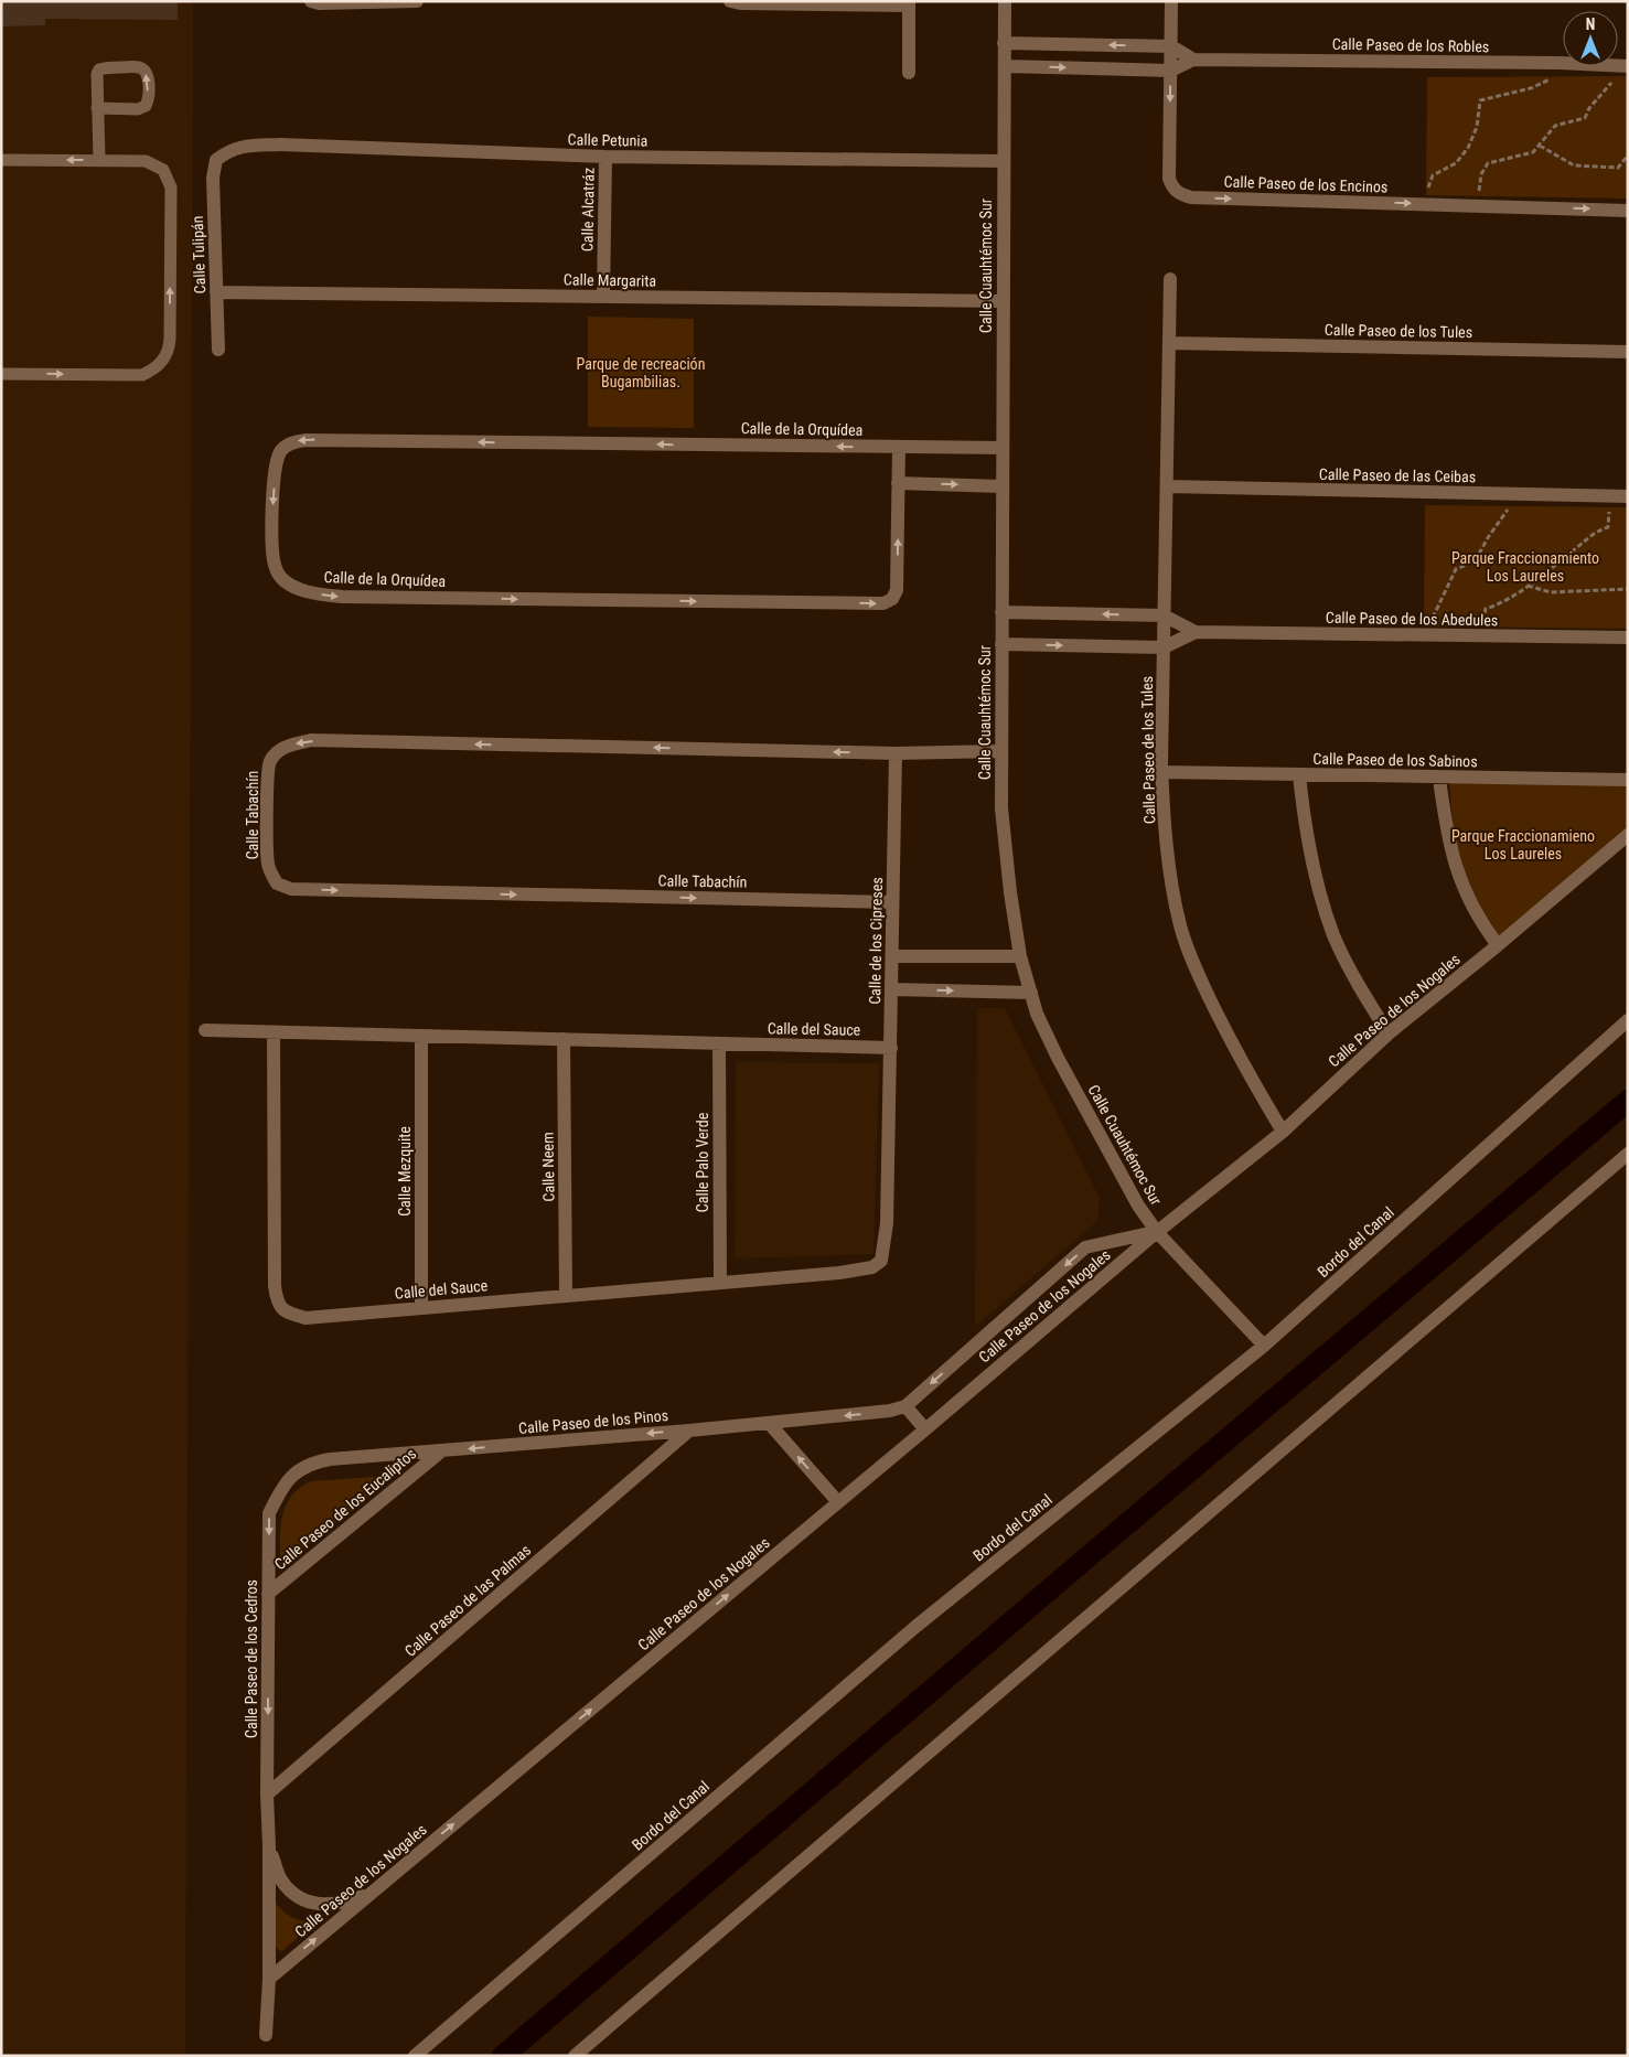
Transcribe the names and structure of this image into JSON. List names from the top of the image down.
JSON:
{
  "streets": {
    "street": [
      "Calle Paseo de los Robles",
      "Calle Petunia",
      "Calle Paseo de los Encinos",
      "Calle Alcatráz",
      "Calle Tulipán",
      "Calle Cuauhtémoc Sur",
      "Calle Margarita",
      "Calle Paseo de los Tules",
      "Calle de la Orquídea",
      "Calle Paseo de las Ceibas",
      "Calle Paseo de los Abedules",
      "Calle Paseo de los Sabinos",
      "Calle Tabachín",
      "Calle de los Cipreses",
      "Calle Paseo de los Nogales",
      "Calle del Sauce",
      "Calle Palo Verde",
      "Calle Neem",
      "Calle Mezquite",
      "Bordo del Canal",
      "Calle Paseo de los Pinos",
      "Calle Paseo de los Eucaliptos",
      "Calle Paseo de las Palmas",
      "Calle Paseo de los Cedros"
    ]
  },
  "crossings": [
    ["Calle Paseo de los Robles", "Calle Paseo de los Encinos"],
    ["Calle Paseo de los Robles", "Calle Cuauhtémoc Sur"],
    ["Calle Petunia", "Calle Alcatráz"],
    ["Calle Petunia", "Calle Tulipán"],
    ["Calle Petunia", "Calle Cuauhtémoc Sur"],
    ["Calle Alcatráz", "Calle Margarita"],
    ["Calle Tulipán", "Calle Margarita"],
    ["Calle Cuauhtémoc Sur", "Calle Margarita"],
    ["Calle Cuauhtémoc Sur", "Calle de la Orquídea"],
    ["Calle Cuauhtémoc Sur", "Calle Paseo de los Abedules"],
    ["Calle Cuauhtémoc Sur", "Calle Tabachín"],
    ["Calle Cuauhtémoc Sur", "Calle Paseo de los Nogales"],
    ["Calle Cuauhtémoc Sur", "Bordo del Canal"],
    ["Calle Paseo de los Tules", "Calle Paseo de las Ceibas"],
    ["Calle Paseo de los Tules", "Calle Paseo de los Abedules"],
    ["Calle Paseo de los Tules", "Calle Paseo de los Sabinos"],
    ["Calle Paseo de los Tules", "Calle Paseo de los Nogales"],
    ["Calle Tabachín", "Calle de los Cipreses"],
    ["Calle de los Cipreses", "Calle del Sauce"],
    ["Calle Paseo de los Nogales", "Calle Paseo de los Pinos"],
    ["Calle Paseo de los Nogales", "Calle Paseo de los Cedros"],
    ["Calle del Sauce", "Calle Palo Verde"],
    ["Calle del Sauce", "Calle Neem"],
    ["Calle del Sauce", "Calle Mezquite"],
    ["Calle Paseo de los Pinos", "Calle Paseo de los Eucaliptos"],
    ["Calle Paseo de los Pinos", "Calle Paseo de las Palmas"],
    ["Calle Paseo de los Pinos", "Calle Paseo de los Cedros"],
    ["Calle Paseo de los Eucaliptos", "Calle Paseo de los Cedros"],
    ["Calle Paseo de las Palmas", "Calle Paseo de los Cedros"]
  ],
  "one_way": ["Calle Paseo de los Encinos", "Calle Paseo de los Pinos", "Calle Paseo de los Cedros"],
  "parks": ["Parque de recreación Bugambilias.", "Parque Fraccionamiento Los Laureles", "Parque Fraccionamieno Los Laureles"],
  "north": "top"
}
